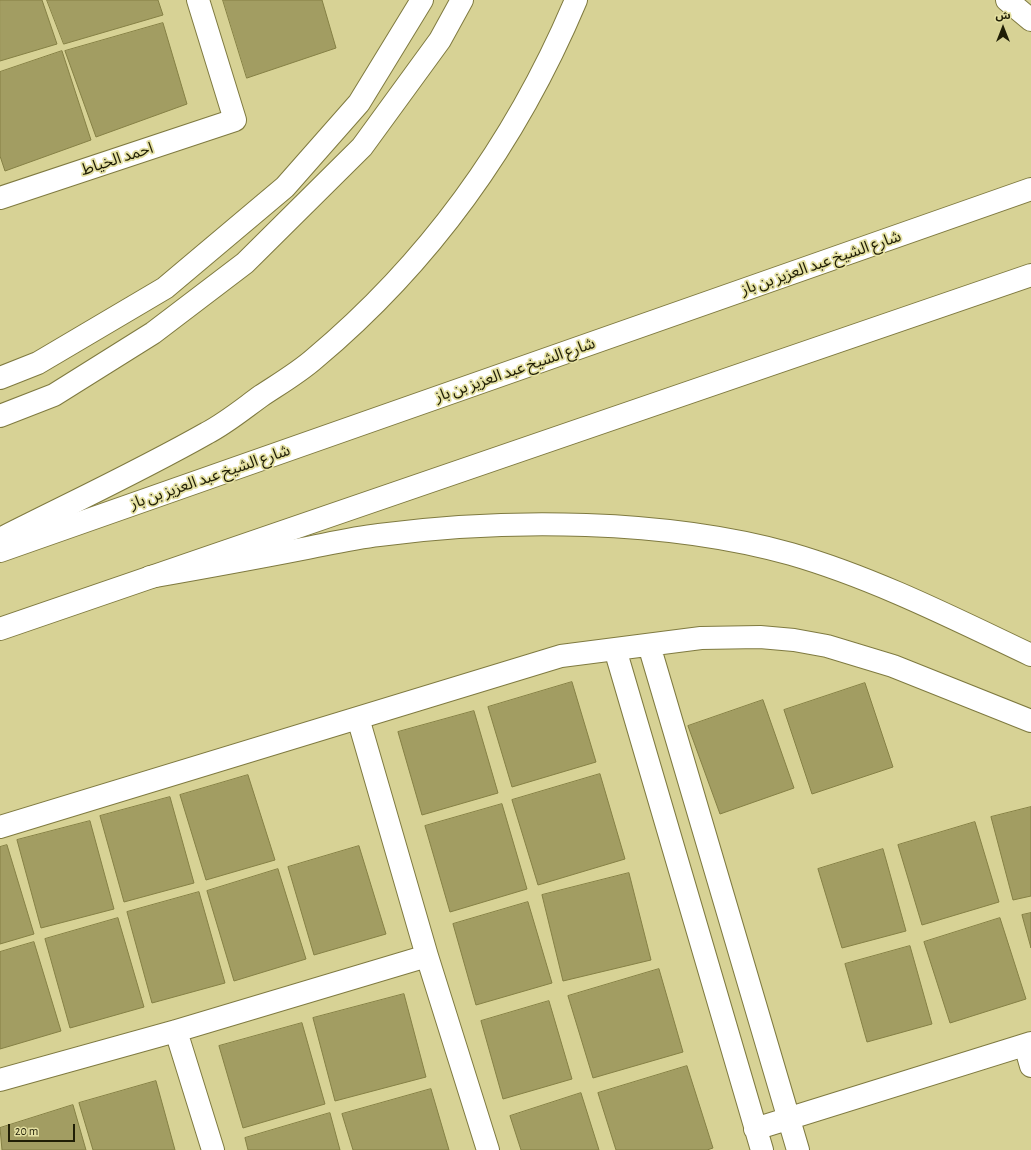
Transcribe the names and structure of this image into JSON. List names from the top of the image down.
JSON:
{
  "streets": {
    "main road": ["احمد الخياط", "شارع الشيخ عبد العزيز بن باز"]
  },
  "scale_bar": "20 m",
  "north": "top"
}
